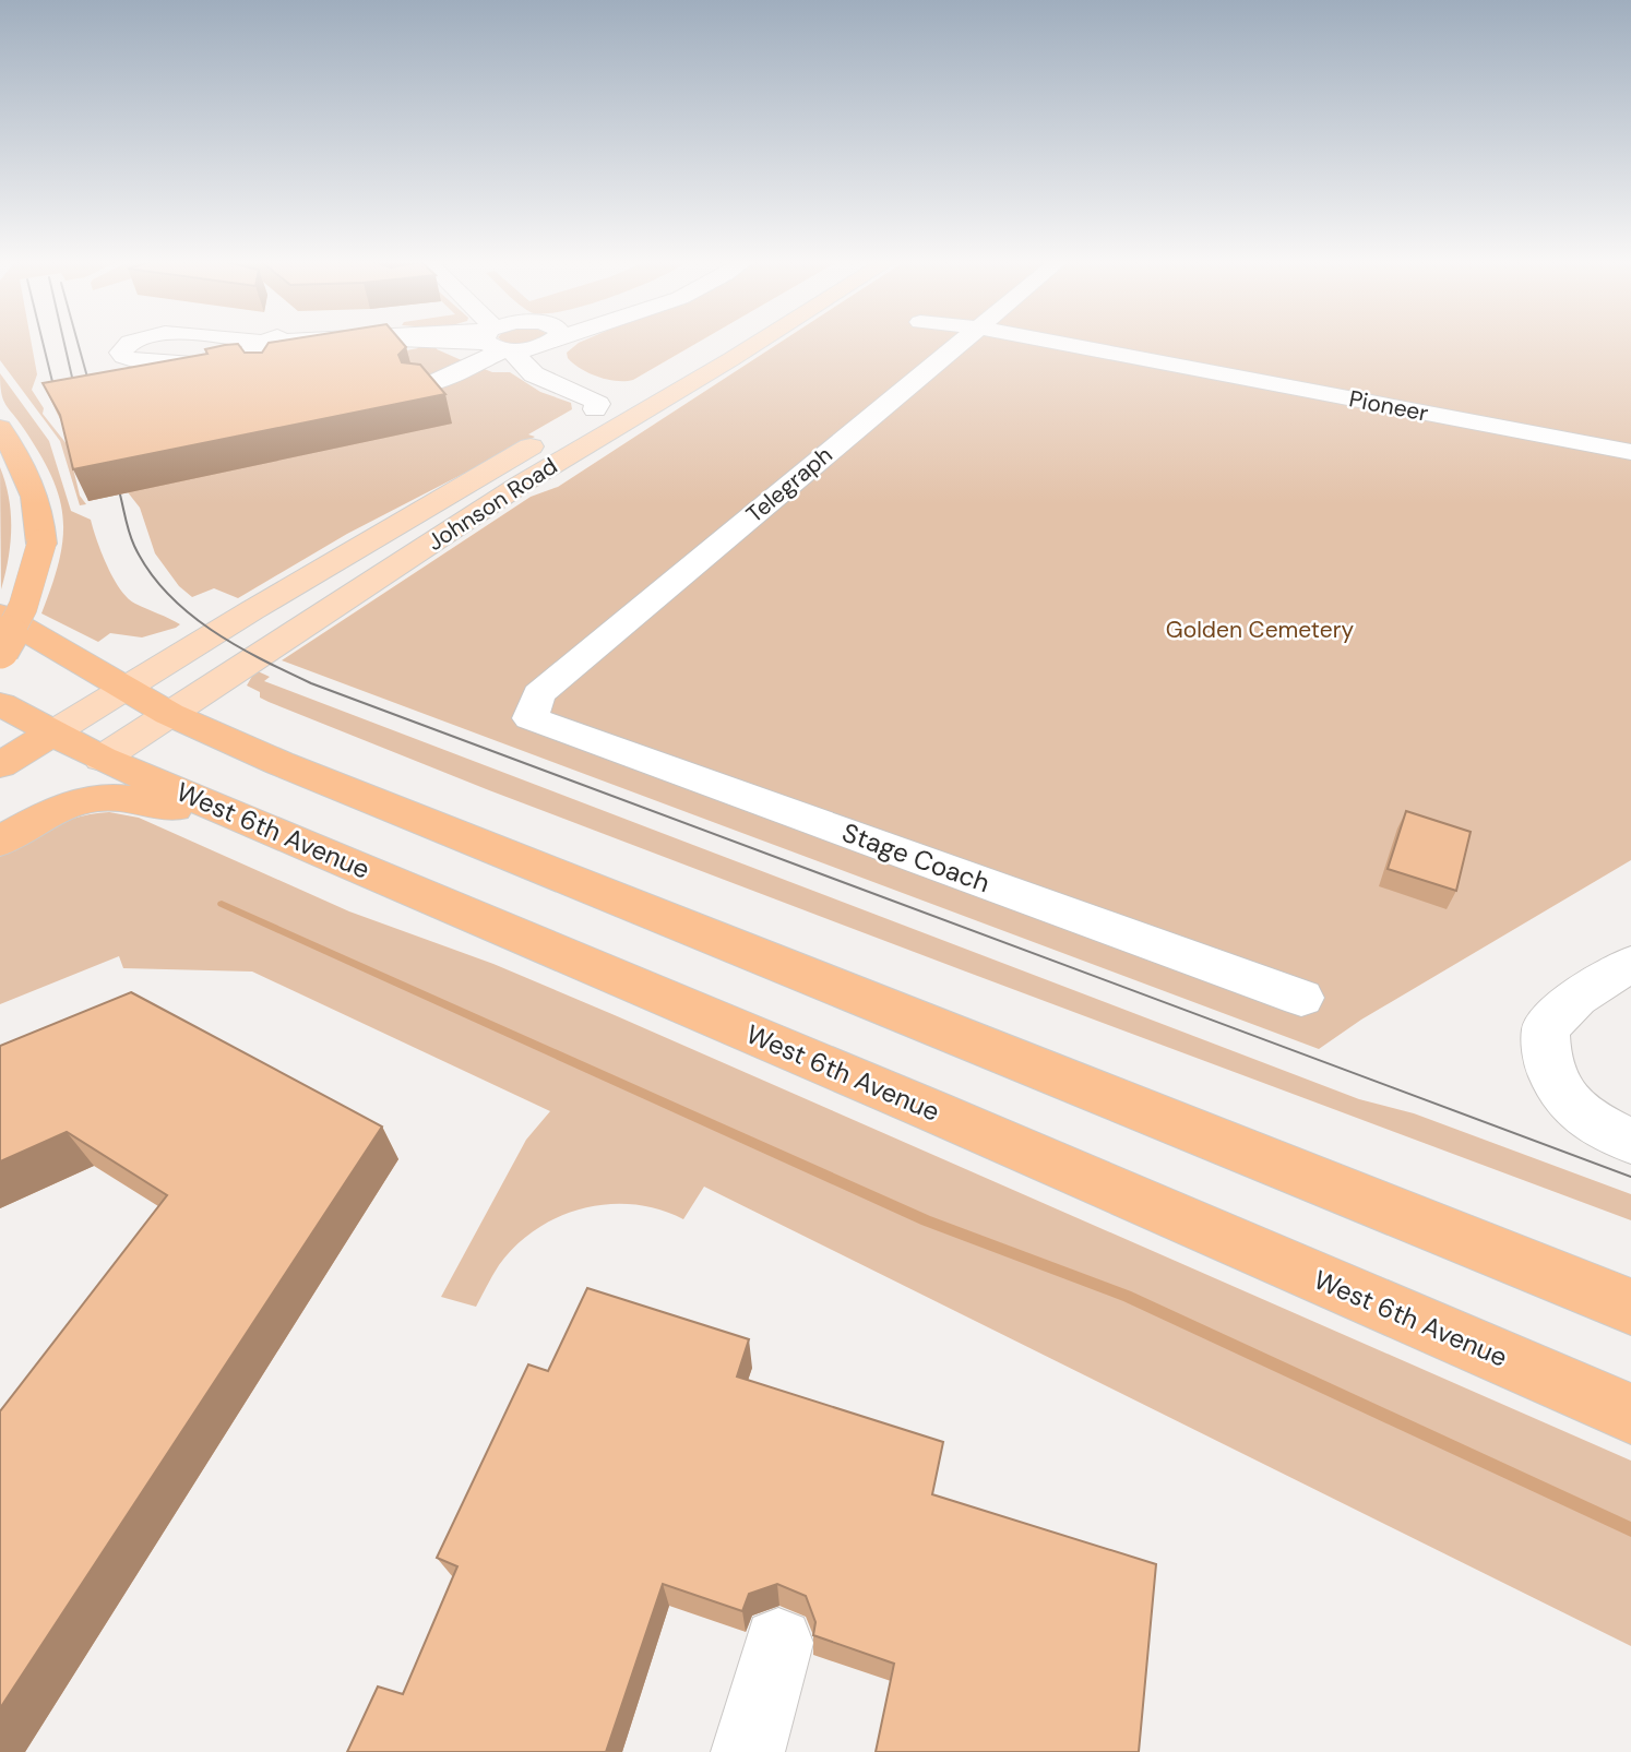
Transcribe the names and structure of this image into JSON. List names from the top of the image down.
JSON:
{
  "streets": {
    "highway": ["West 6th Avenue"],
    "main road": ["Johnson Road"],
    "street": ["Pioneer", "Telegraph", "Stage Coach"]
  },
  "crossings": [
    ["Telegraph", "Stage Coach"],
    ["Johnson Road", "West 6th Avenue"]
  ],
  "parks": ["Golden Cemetery"]
}
